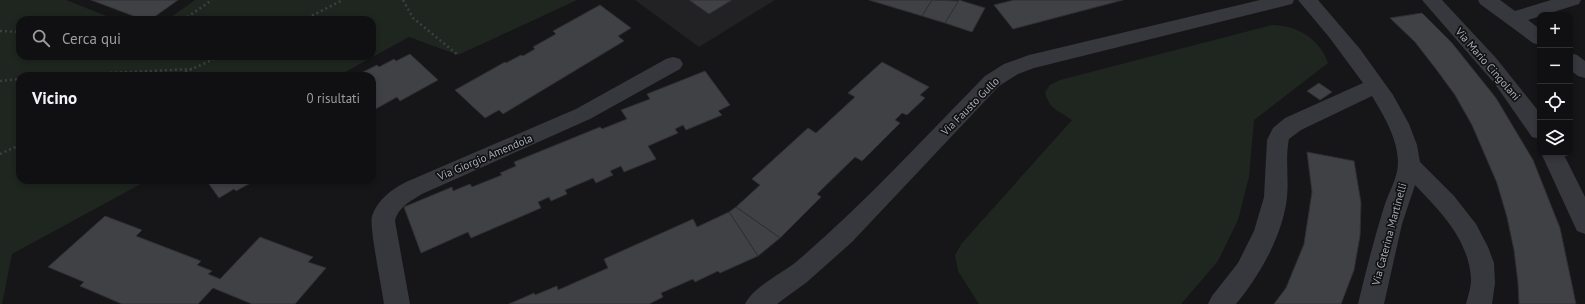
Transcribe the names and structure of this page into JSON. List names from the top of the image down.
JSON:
{
  "streets": {
    "street": [
      "Via Mario Cingolani",
      "Via Fausto Gullo",
      "Via Giorgio Amendola",
      "Via Caterina Martinelli"
    ]
  },
  "page": {
    "map_buttons": ["+", "−"],
    "search": "Cerca qui",
    "heading": ["Vicino", "0 risultati"]
  }
}
